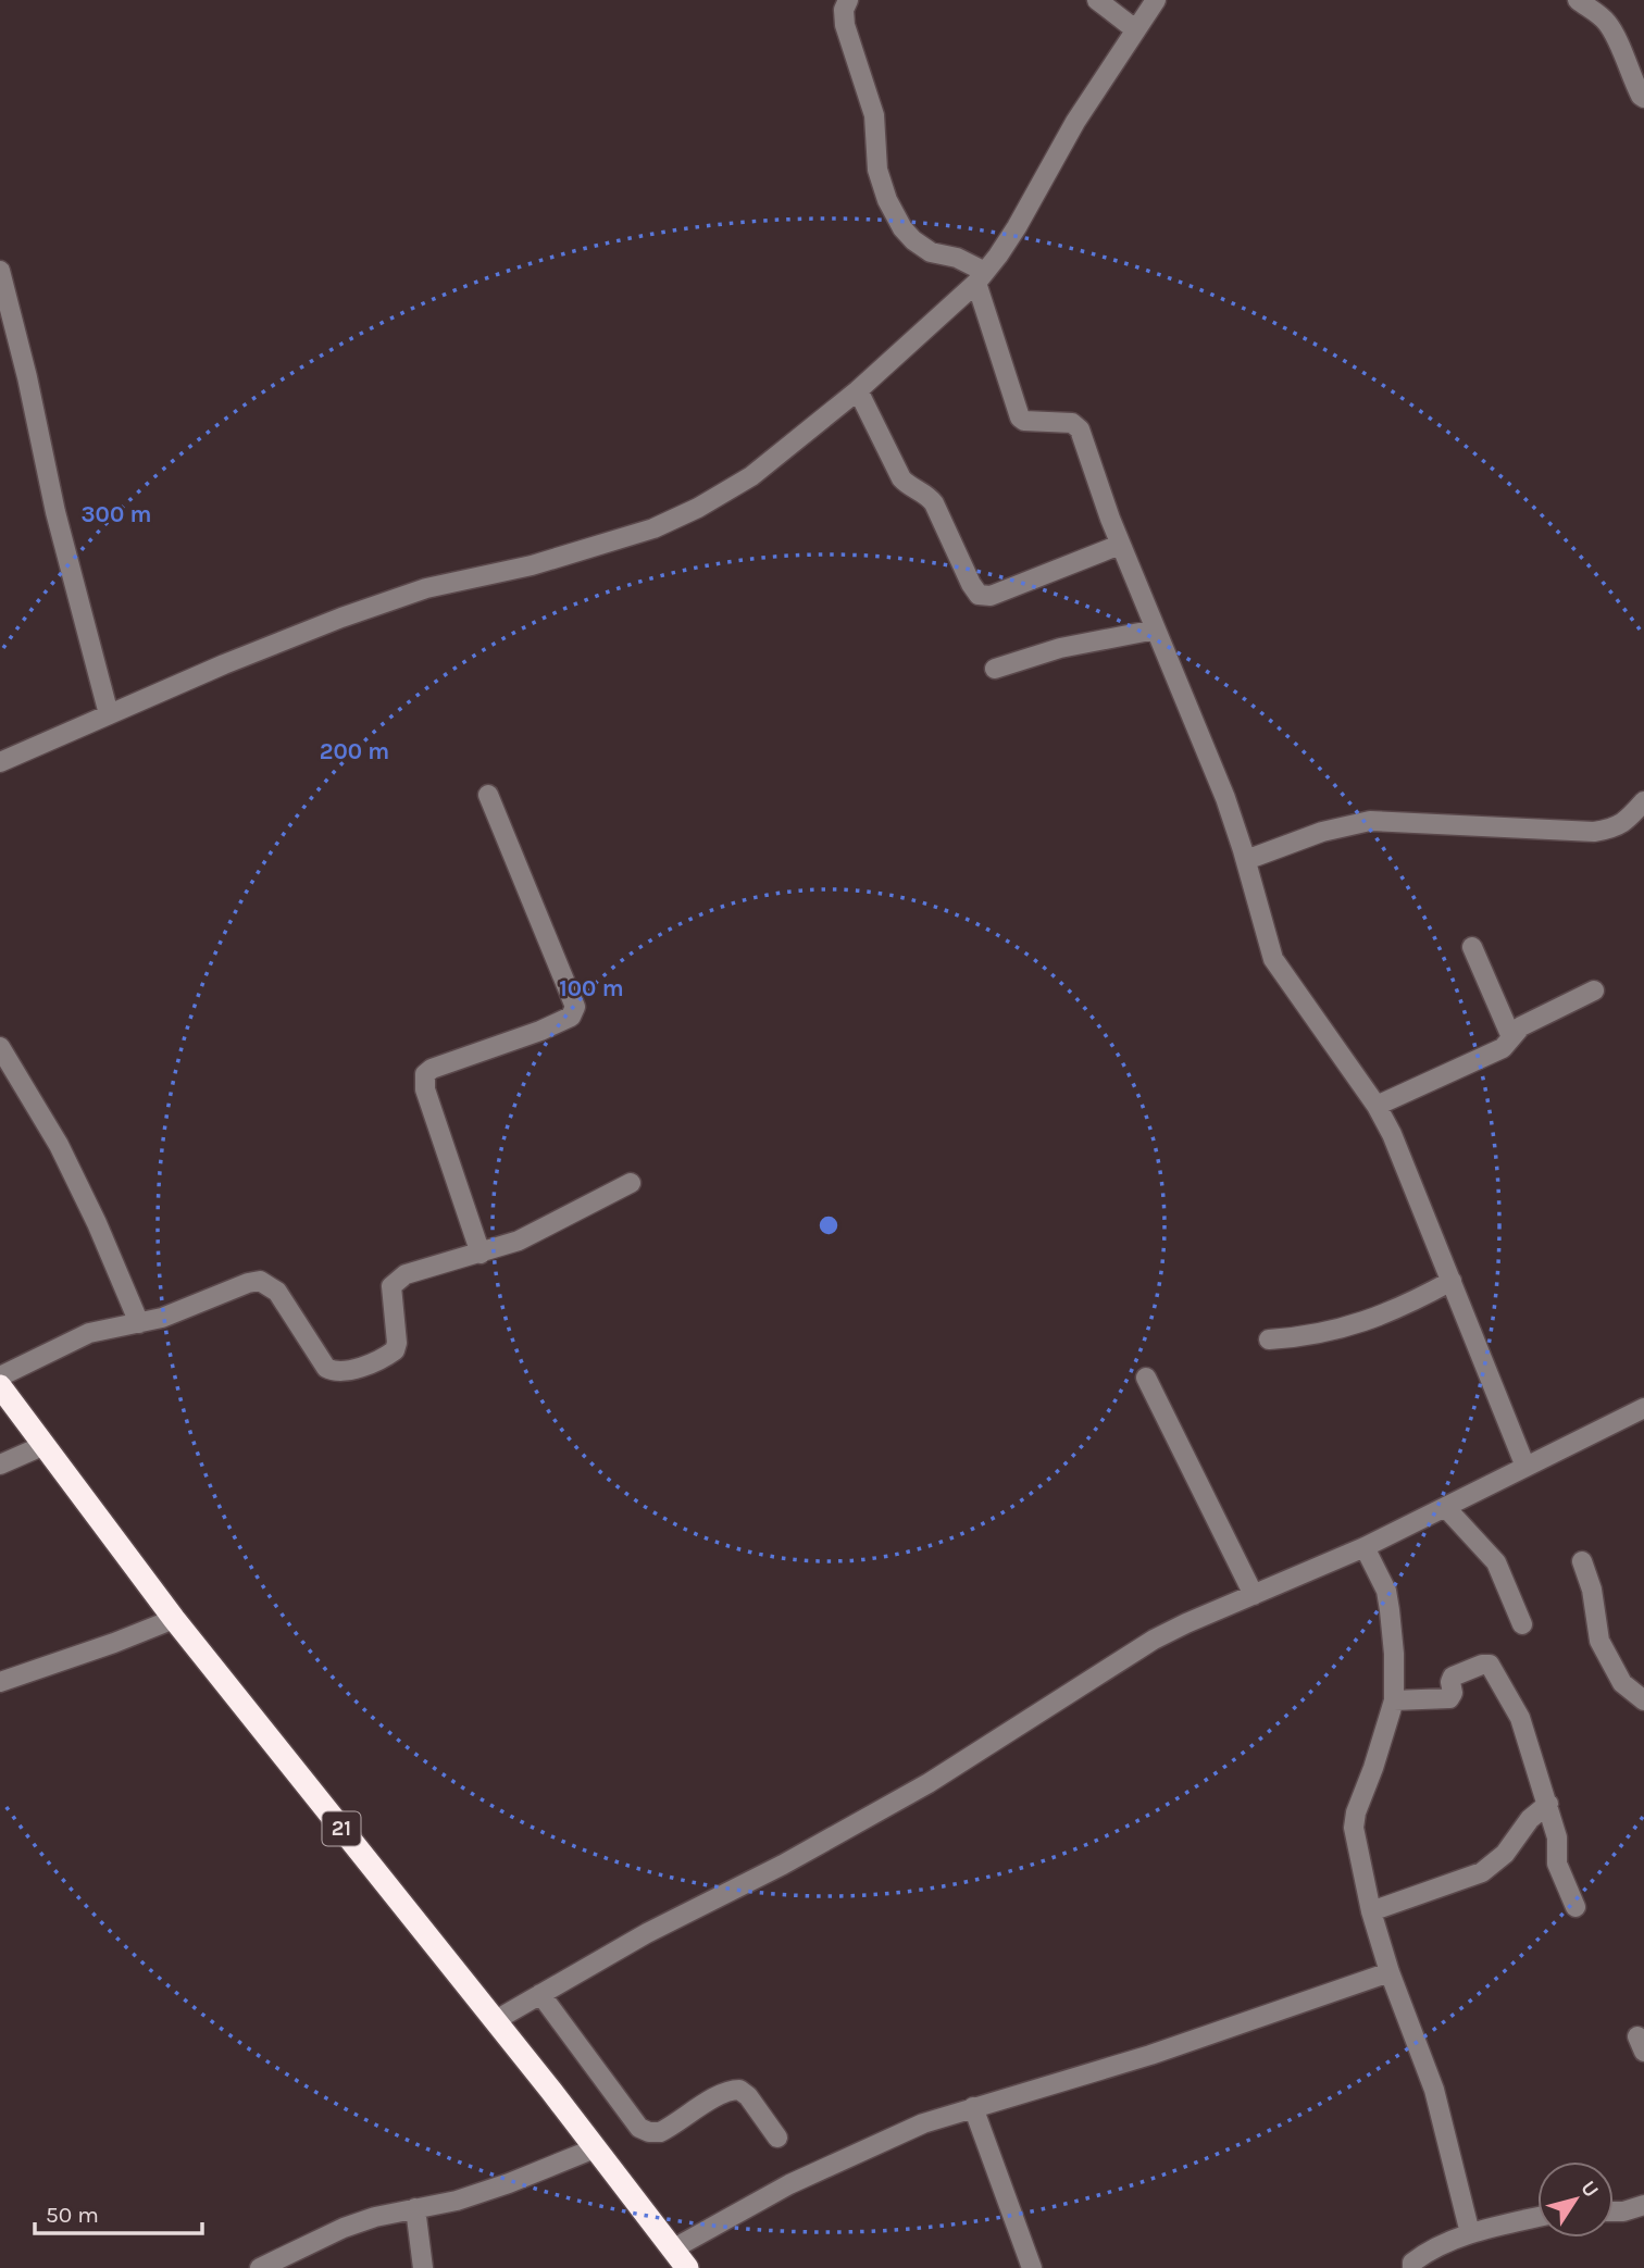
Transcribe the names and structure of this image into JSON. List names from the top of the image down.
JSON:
{
  "streets": {
    "highway": ["21"]
  },
  "scale_bar": "50 m",
  "north": "top right",
  "rings": ["300 m", "200 m", "100 m"]
}
